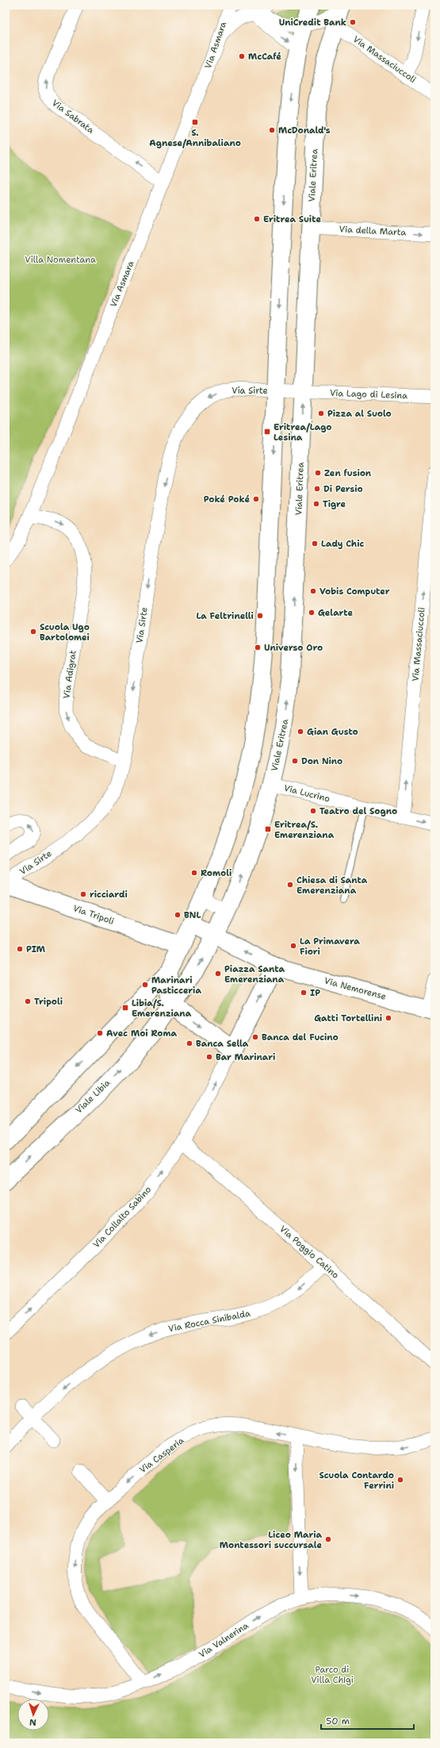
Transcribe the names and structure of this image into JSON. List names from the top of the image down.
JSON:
{
  "streets": {
    "street": [
      "Via Asmara",
      "Via Massaciuccoli",
      "Via Sabrata",
      "Viale Eritrea",
      "Via della Marta",
      "Via Sirte",
      "Via Lago di Lesina",
      "Via Adigrat",
      "Via Lucrino",
      "Via Tripoli",
      "Via Nemorense",
      "Viale Libia",
      "Via Collalto Sabino",
      "Via Poggio Catino",
      "Via Rocca Sinibalda",
      "Via Casperia",
      "Via Valnerina"
    ]
  },
  "crossings": [
    ["Via Asmara", "Via Sabrata"],
    ["Via Asmara", "Via Adigrat"],
    ["Via Massaciuccoli", "Viale Eritrea"],
    ["Via Massaciuccoli", "Via Lucrino"],
    ["Viale Eritrea", "Via della Marta"],
    ["Viale Eritrea", "Via Sirte"],
    ["Viale Eritrea", "Via Lago di Lesina"],
    ["Viale Eritrea", "Via Lucrino"],
    ["Via Sirte", "Via Lago di Lesina"],
    ["Via Sirte", "Via Adigrat"],
    ["Via Sirte", "Via Tripoli"],
    ["Via Collalto Sabino", "Via Poggio Catino"],
    ["Via Poggio Catino", "Via Rocca Sinibalda"],
    ["Via Casperia", "Via Valnerina"]
  ],
  "one_way": [
    "Via Massaciuccoli",
    "Via Sabrata",
    "Via della Marta",
    "Via Adigrat",
    "Via Collalto Sabino",
    "Via Rocca Sinibalda",
    "Via Valnerina"
  ],
  "parks": ["Villa Nomentana", "Parco di Villa Chigi"],
  "places": {
    "other": [
      "UniCredit Bank",
      "McCafé",
      "McDonald's",
      "Eritrea Suite",
      "Pizza al Suolo",
      "Zen fusion",
      "Di Persio",
      "Poké Poké",
      "Tigre",
      "Lady Chic",
      "Vobis Computer",
      "Gelarte",
      "La Feltrinelli",
      "Scuola Ugo Bartolomei",
      "Universo Oro",
      "Gian Gusto",
      "Don Nino",
      "Teatro del Sogno",
      "Romoli",
      "Chiesa di Santa Emerenziana",
      "ricciardi",
      "BNL",
      "La Primavera Fiori",
      "PIM",
      "Piazza Santa Emerenziana",
      "Marinari Pasticceria",
      "IP",
      "Tripoli",
      "Gatti Tortellini",
      "Avec Moi Roma",
      "Banca del Fucino",
      "Banca Sella",
      "Bar Marinari",
      "Scuola Contardo Ferrini",
      "Liceo Maria Montessori succursale"
    ],
    "transit": [
      "S. Agnese/Annibaliano",
      "Eritrea/Lago Lesina",
      "Eritrea/S. Emerenziana",
      "Libia/S. Emerenziana"
    ]
  },
  "scale_bar": "50 m",
  "north": "bottom"
}
